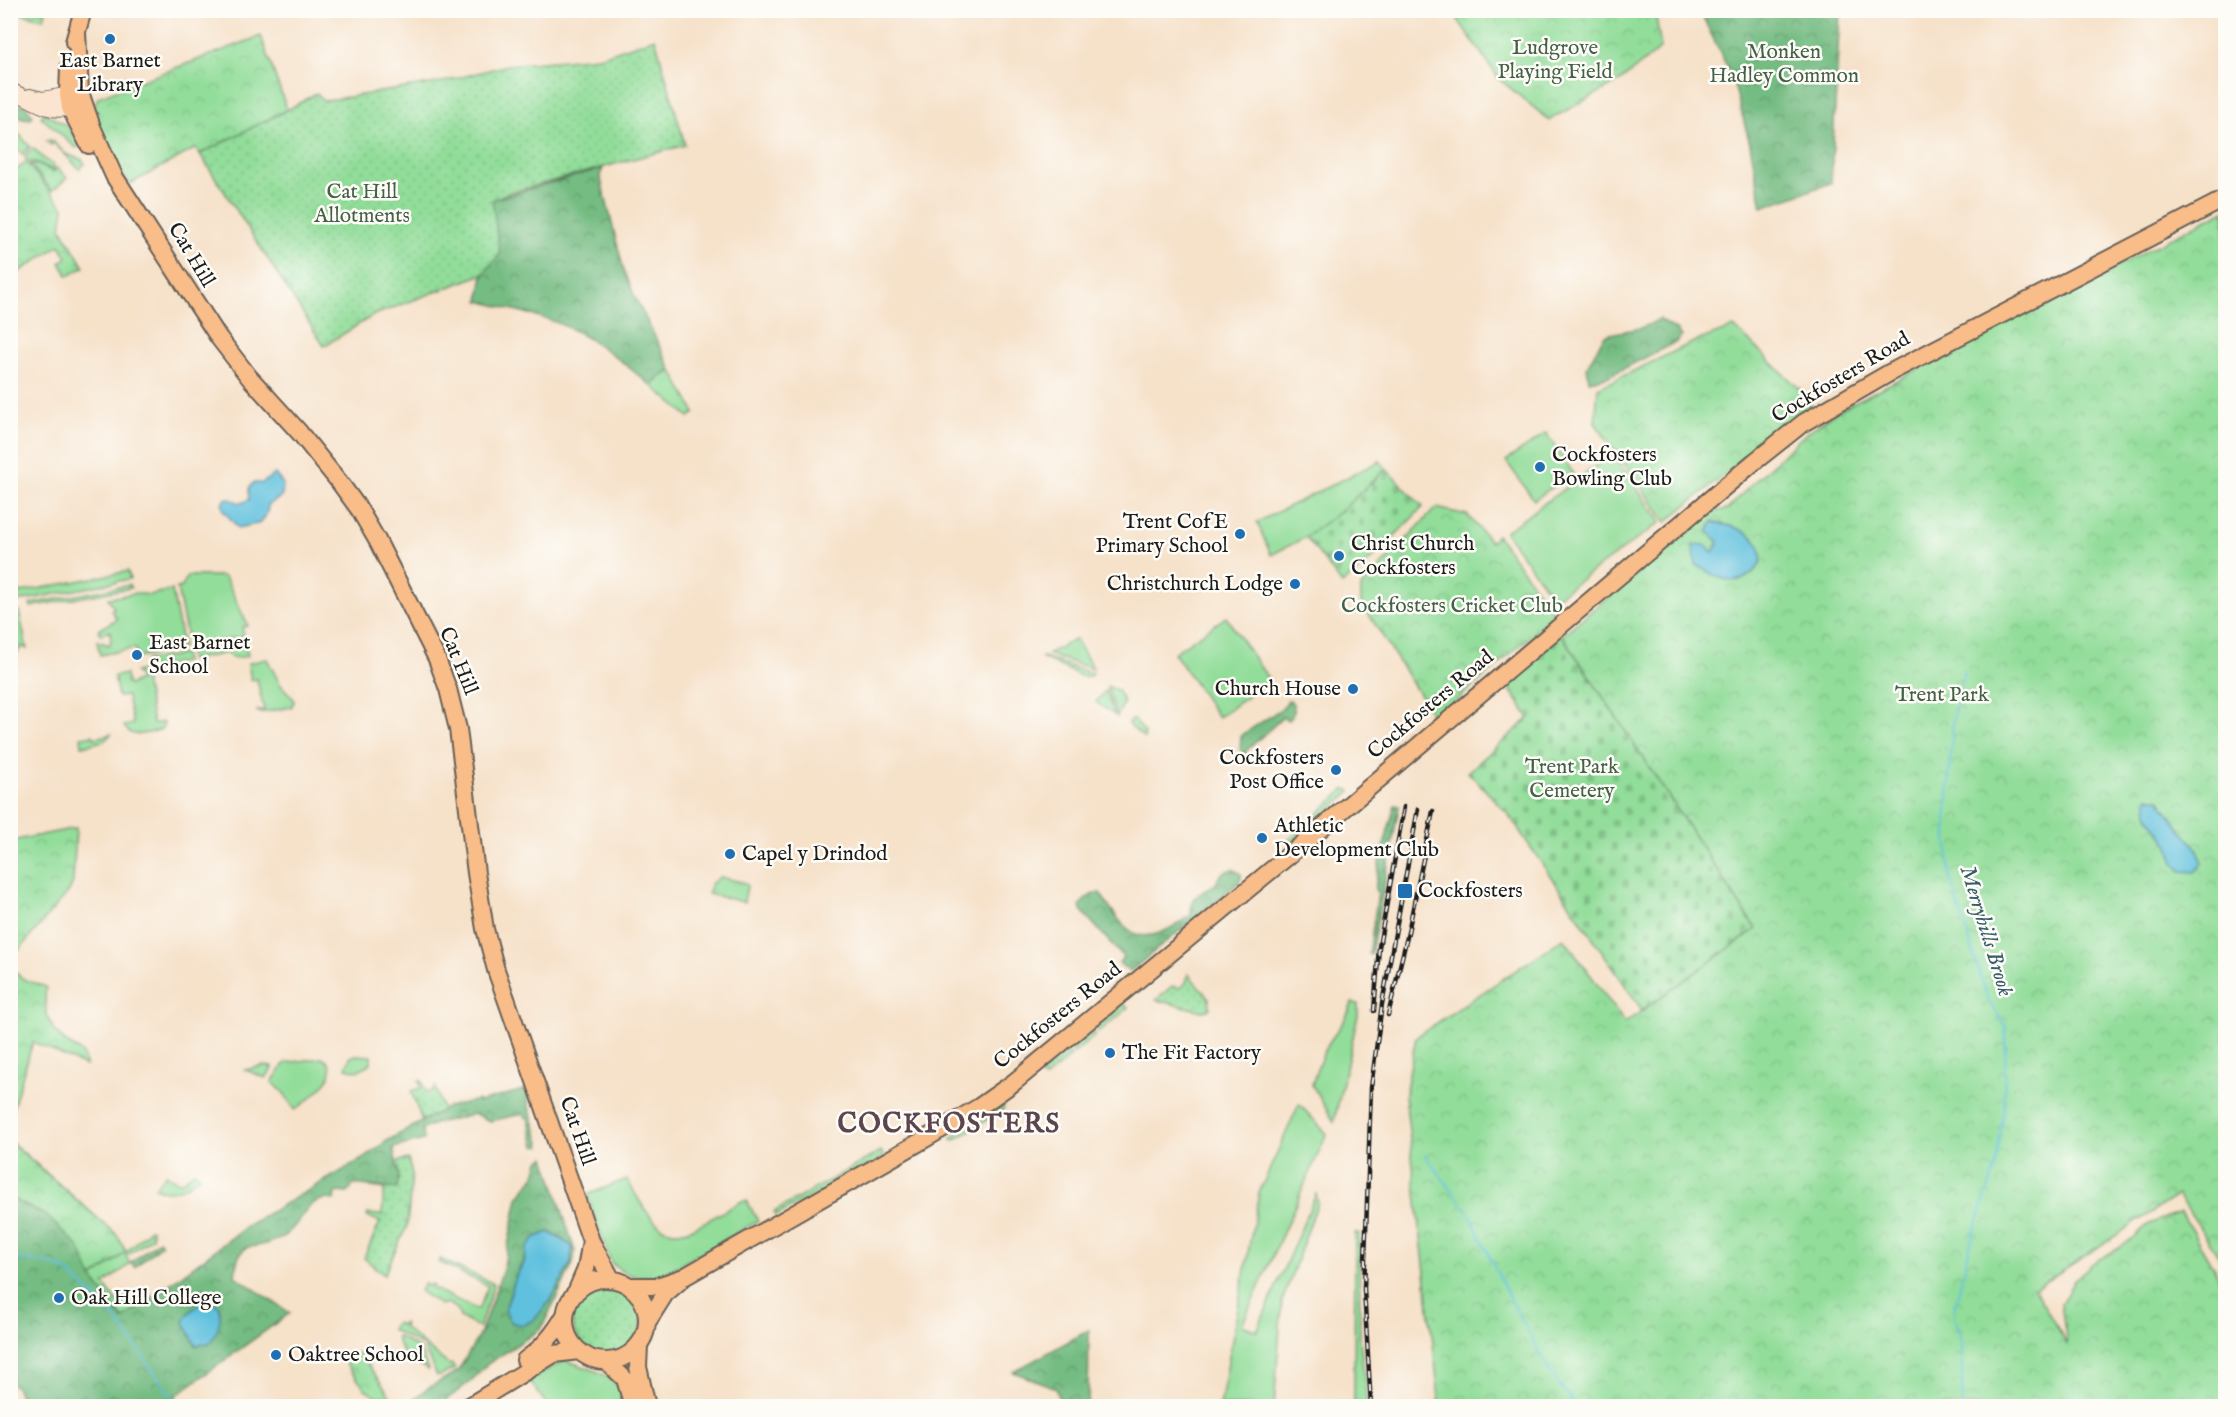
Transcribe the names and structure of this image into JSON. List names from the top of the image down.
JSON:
{
  "streets": {
    "main road": ["Cat Hill", "Cockfosters Road"]
  },
  "crossings": [
    ["Cat Hill", "Cockfosters Road"]
  ],
  "districts": ["COCKFOSTERS"],
  "water": ["Merryhills Brook"],
  "parks": [
    "Ludgrove Playing Field",
    "Monken Hadley Common",
    "Cat Hill Allotments",
    "Cockfosters Cricket Club",
    "Trent Park",
    "Trent Park Cemetery"
  ],
  "places": {
    "other": [
      "East Barnet Library",
      "Cockfosters Bowling Club",
      "Trent CofE Primary School",
      "Christ Church Cockfosters",
      "Christchurch Lodge",
      "East Barnet School",
      "Church House",
      "Cockfosters Post Office",
      "Athletic Development Club",
      "Capel y Drindod",
      "The Fit Factory",
      "Oak Hill College",
      "Oaktree School"
    ],
    "transit": ["Cockfosters"]
  }
}
